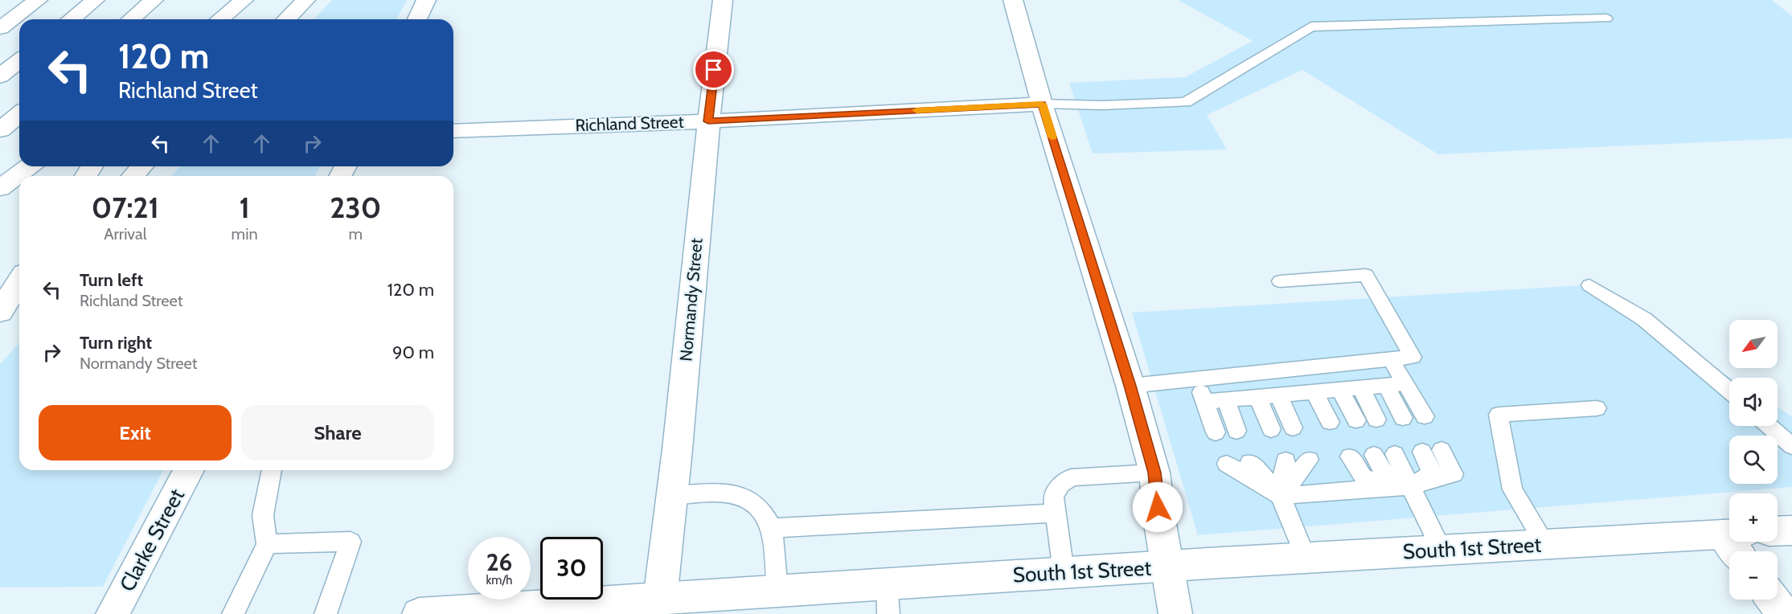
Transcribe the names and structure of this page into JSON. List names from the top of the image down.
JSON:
{
  "streets": {
    "main road": [
      "Richland Street",
      "Normandy Street",
      "Clarke Street",
      "South 1st Street"
    ]
  },
  "crossings": [
    ["Richland Street", "Normandy Street"],
    ["Normandy Street", "South 1st Street"]
  ],
  "north": "bottom left",
  "page": {
    "turn": ["120 m", "Richland Street"],
    "eta": [
      "07:21",
      "Arrival",
      "1",
      "min",
      "230",
      "m"
    ],
    "list": [
      {
        "name": "Turn left",
        "note": "Richland Street",
        "value": "120 m"
      },
      {
        "name": "Turn right",
        "note": "Normandy Street",
        "value": "90 m"
      }
    ],
    "map_buttons": ["+", "−"],
    "buttons": ["Exit", "Share"],
    "speed": "26 km/h",
    "limit": "30"
  }
}
